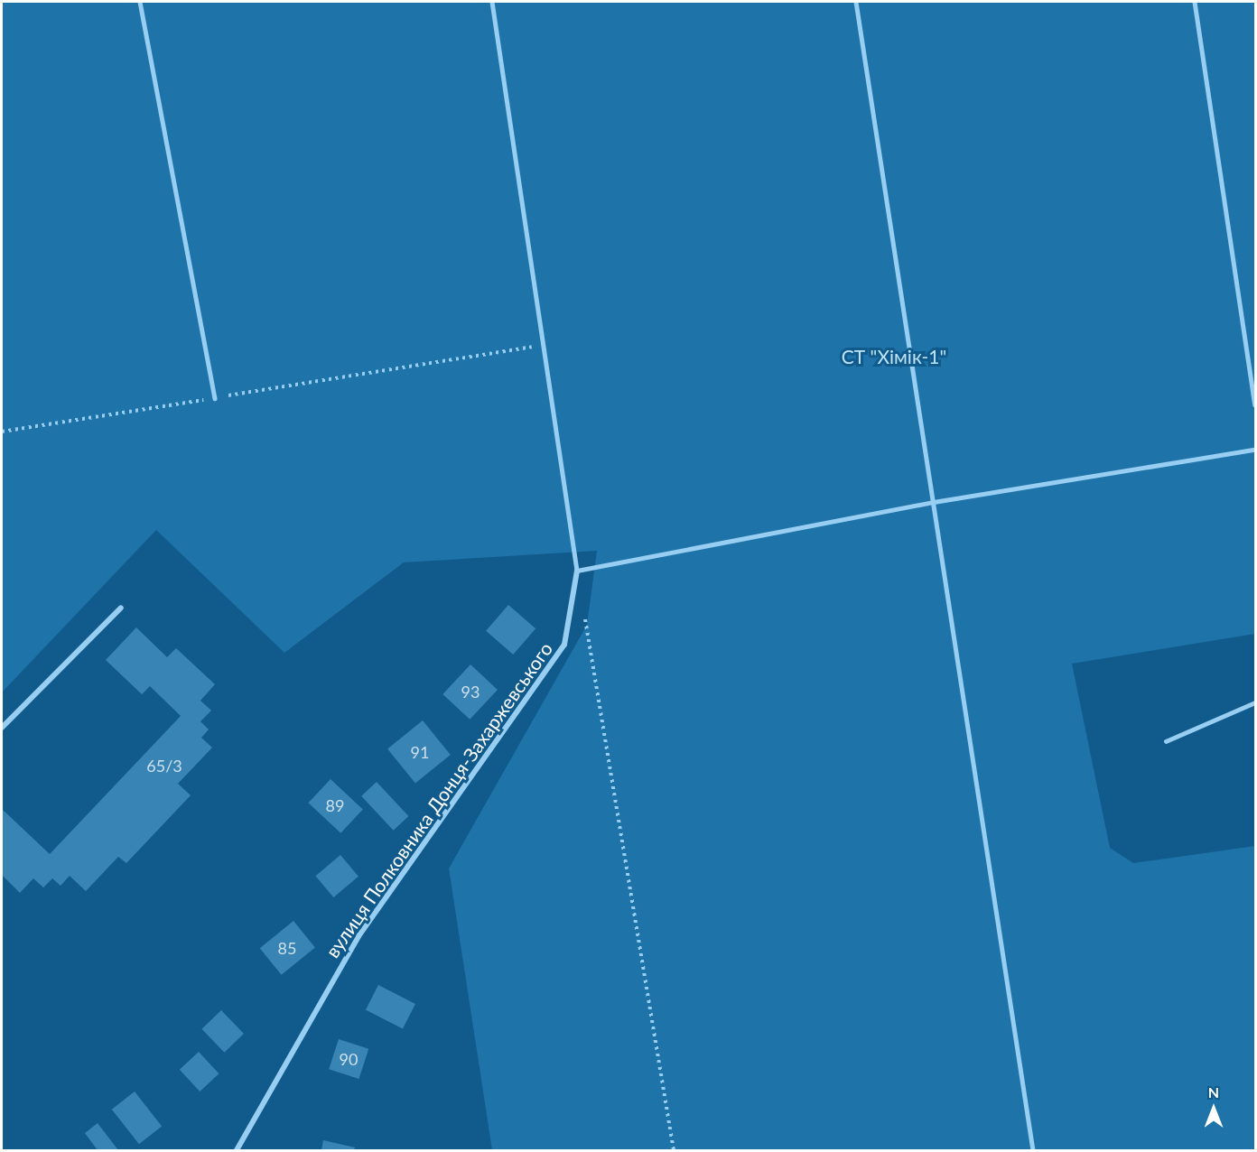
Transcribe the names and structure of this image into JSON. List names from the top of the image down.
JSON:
{
  "streets": {
    "street": ["вулиця Полковника Донця-Захаржевського"]
  },
  "parks": ["СТ \"Хімік-1\""],
  "house_numbers": [
    "93",
    "91",
    "65/3",
    "89",
    "85",
    "90"
  ],
  "north": "top"
}
